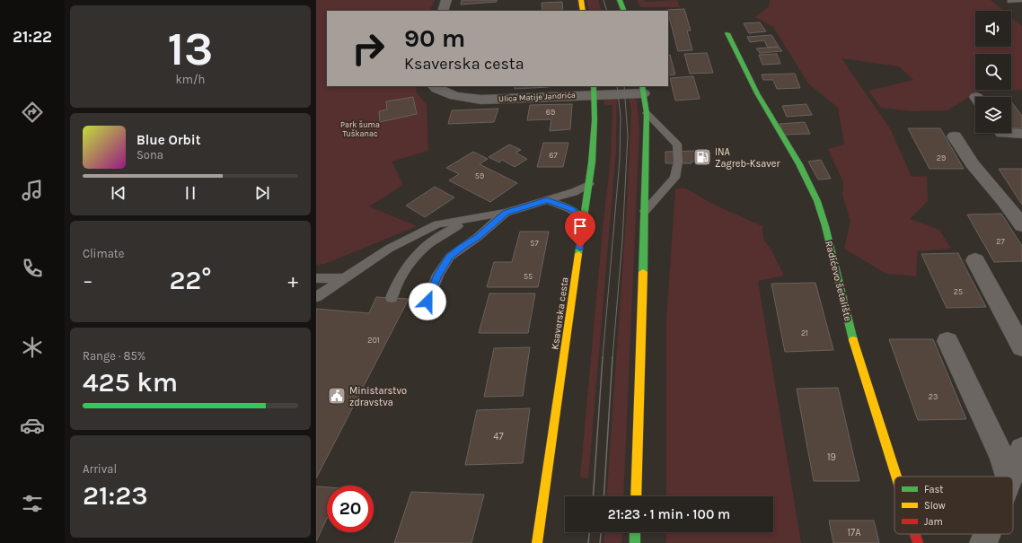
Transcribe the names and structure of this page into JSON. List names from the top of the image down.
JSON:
{
  "streets": {
    "main road": ["Radićevo šetalište", "Ksaverska cesta"],
    "street": ["Ulica Matije Jandrića"]
  },
  "crossings": [
    ["Ulica Matije Jandrića", "Ksaverska cesta"]
  ],
  "parks": ["Park šuma Tuškanac"],
  "places": {
    "fuel station": ["INA Zagreb-Ksaver"],
    "public building": ["Ministarstvo zdravstva"]
  },
  "house_numbers": [
    "69",
    "67",
    "29",
    "59",
    "27",
    "57",
    "55",
    "25",
    "21",
    "201",
    "23",
    "47",
    "19",
    "17A"
  ],
  "legend": ["Fast", "Slow", "Jam"],
  "page": {
    "tabs": "21:22",
    "tile": [
      ["13", "km/h"],
      "Climate",
      ["Range · 85%", "425 km"],
      ["Arrival", "21:23"]
    ],
    "turn": ["90 m", "Ksaverska cesta"],
    "song": ["Blue Orbit", "Sona"],
    "heat": ["−", "22°", "+"],
    "limit": "20",
    "trip": "21:23 · 1 min · 100 m"
  }
}
